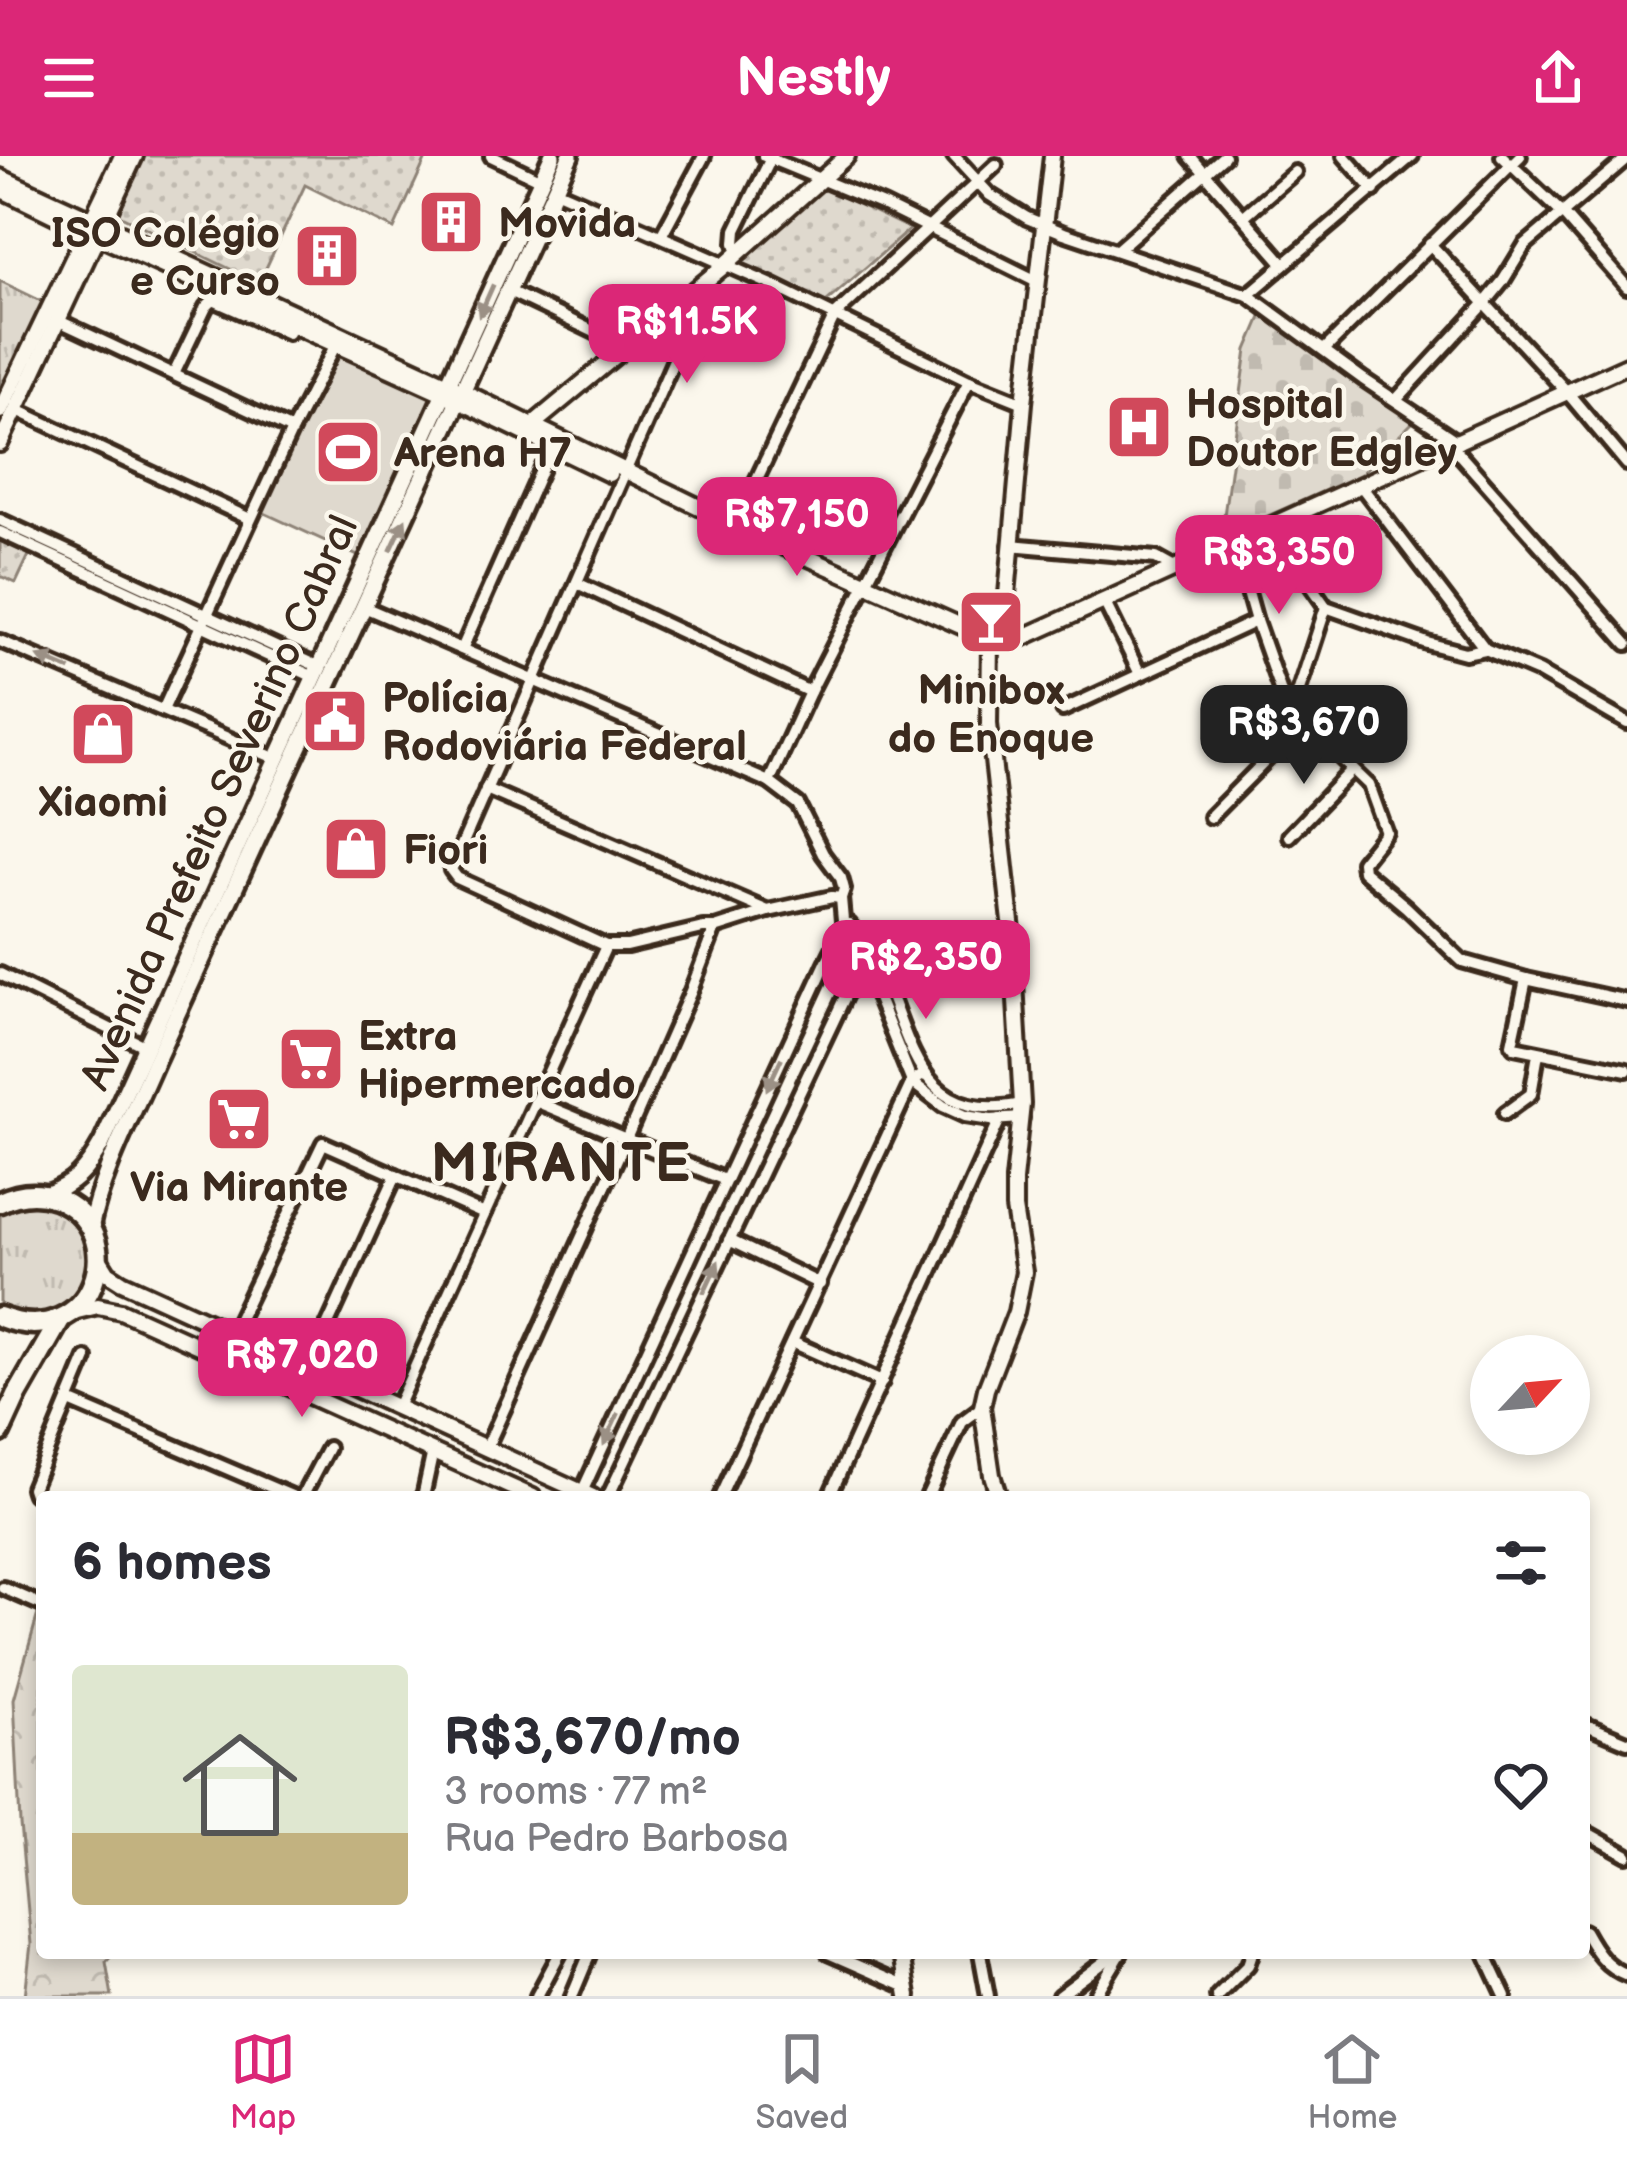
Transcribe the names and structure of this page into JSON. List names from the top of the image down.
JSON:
{
  "streets": {
    "main road": ["Avenida Prefeito Severino Cabral"]
  },
  "districts": ["MIRANTE"],
  "places": {
    "building": ["Movida", "ISO Colégio e Curso"],
    "hospital": ["Hospital Doutor Edgley"],
    "sports": ["Arena H7"],
    "bar": ["Minibox do Enoque"],
    "public building": ["Polícia Rodoviária Federal"],
    "shop": ["Xiaomi", "Fiori"],
    "supermarket": ["Extra Hipermercado", "Via Mirante"]
  },
  "north": "top right",
  "page": {
    "header": "Nestly",
    "price": [
      "R$11.5K",
      "R$7,150",
      "R$3,350",
      "R$3,670",
      "R$2,350",
      "R$7,020"
    ],
    "heading": "6 homes",
    "list": [
      {
        "name": "R$3,670/mo",
        "note": "3 rooms · 77 m² · Rua Pedro Barbosa"
      }
    ],
    "tabs": ["Map", "Saved", "Home"]
  }
}
